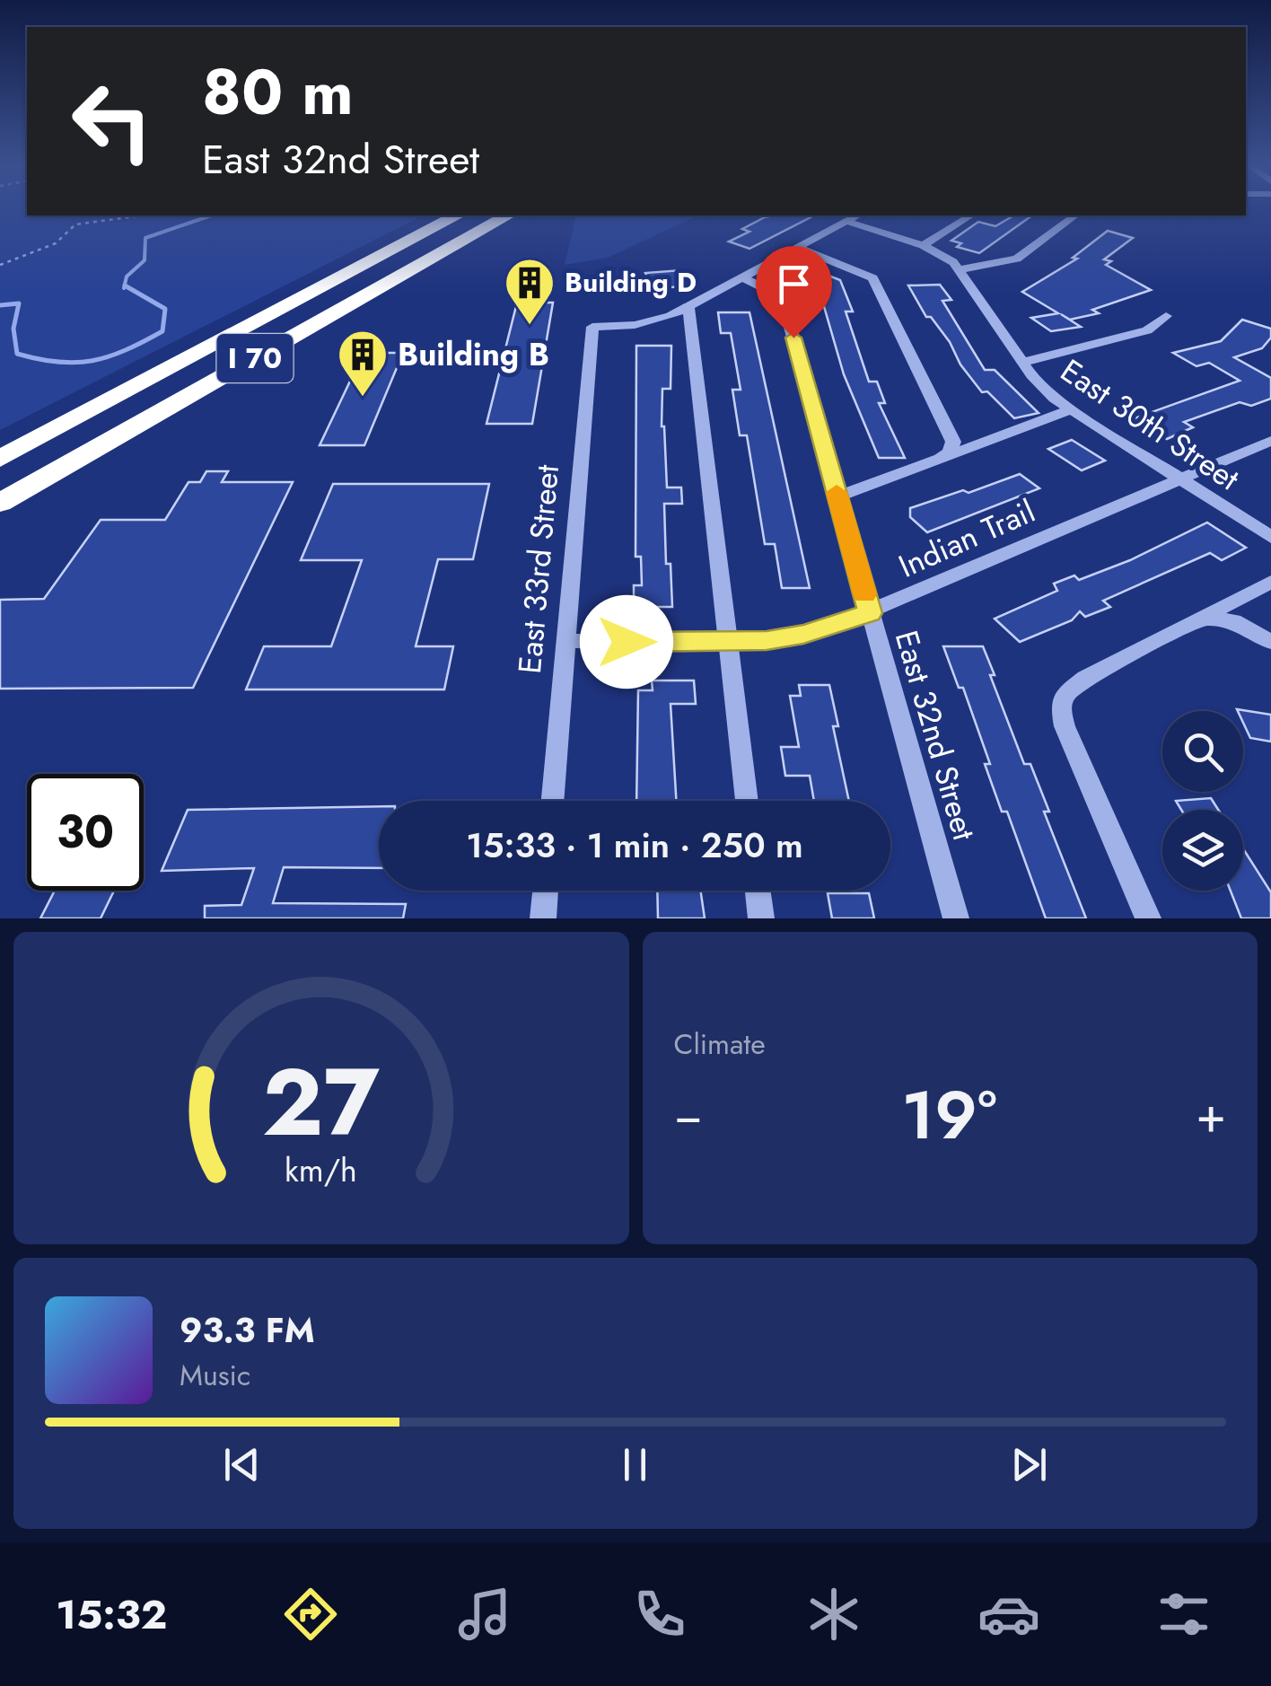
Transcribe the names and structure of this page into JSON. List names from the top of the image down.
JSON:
{
  "streets": {
    "highway": ["I 70"],
    "street": [
      "East 30th Street",
      "Indian Trail",
      "East 33rd Street",
      "East 32nd Street"
    ]
  },
  "crossings": [
    ["East 30th Street", "Indian Trail"],
    ["Indian Trail", "East 33rd Street"],
    ["Indian Trail", "East 32nd Street"]
  ],
  "places": {
    "building": ["Building D", "Building B"]
  },
  "page": {
    "turn": ["80 m", "East 32nd Street"],
    "limit": "30",
    "trip": "15:33 · 1 min · 250 m",
    "tile": "Climate",
    "heat": ["−", "19°", "+"],
    "song": ["93.3 FM", "Music"],
    "tabs": "15:32",
    "gauge": ["27", "km/h"]
  }
}
